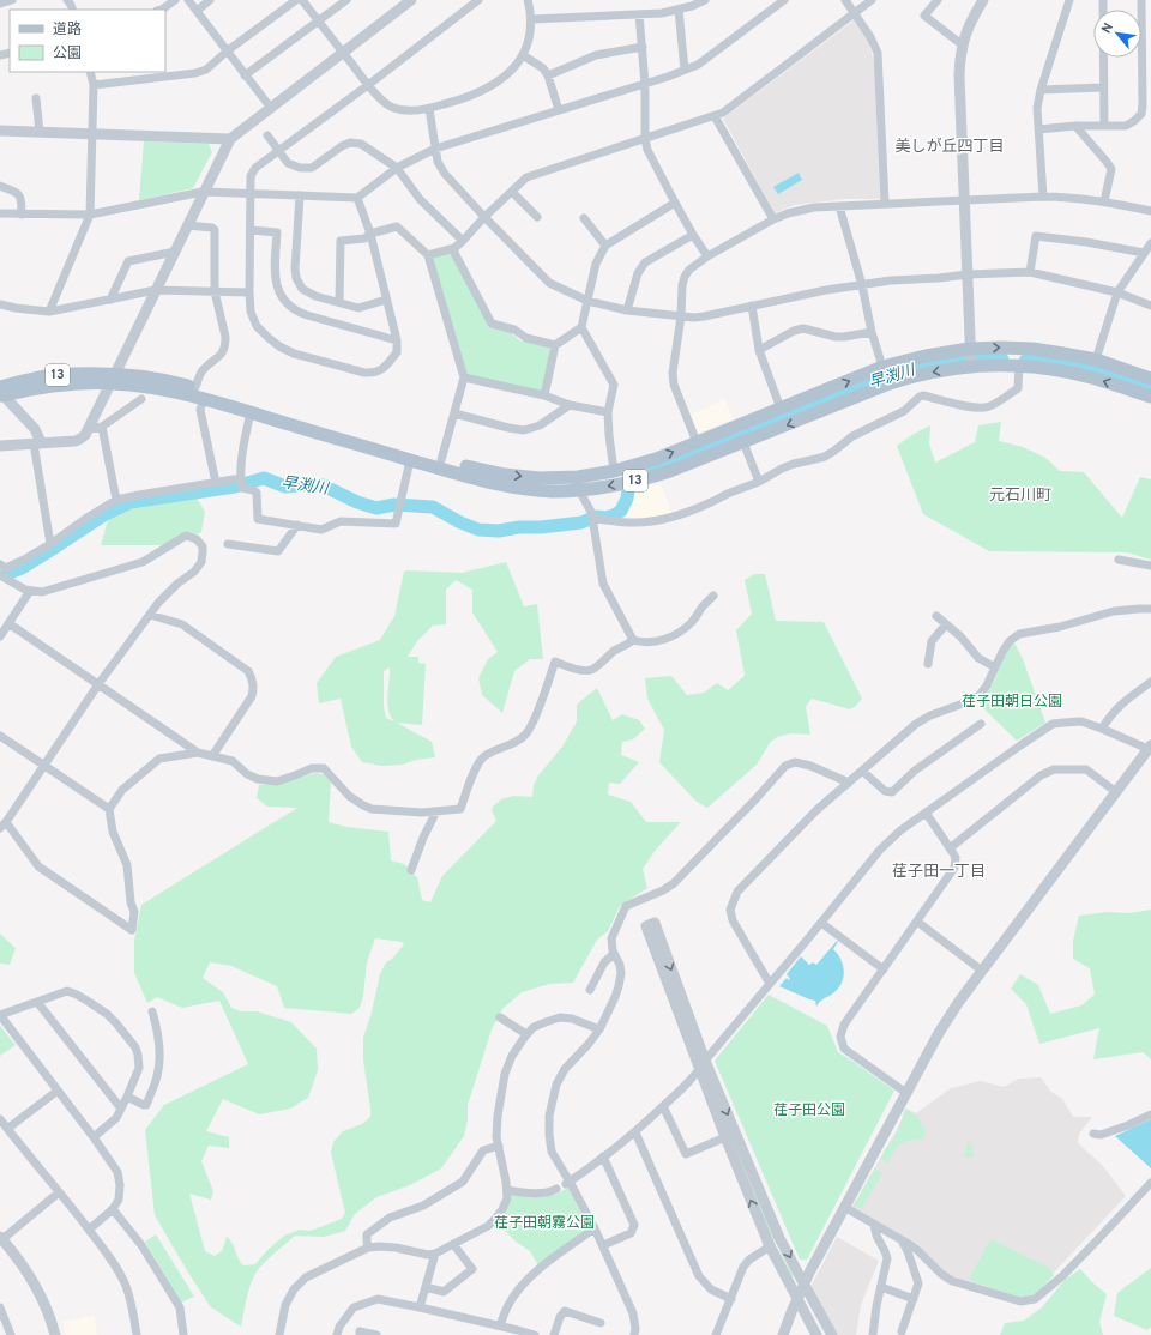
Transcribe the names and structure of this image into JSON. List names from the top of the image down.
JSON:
{
  "streets": {
    "main road": ["13"]
  },
  "districts": ["美しが丘四丁目", "元石川町", "荏子田一丁目"],
  "water": ["早渕川"],
  "parks": ["荏子田朝日公園", "荏子田公園", "荏子田朝霧公園"],
  "legend": ["道路", "公園"],
  "north": "top left"
}
